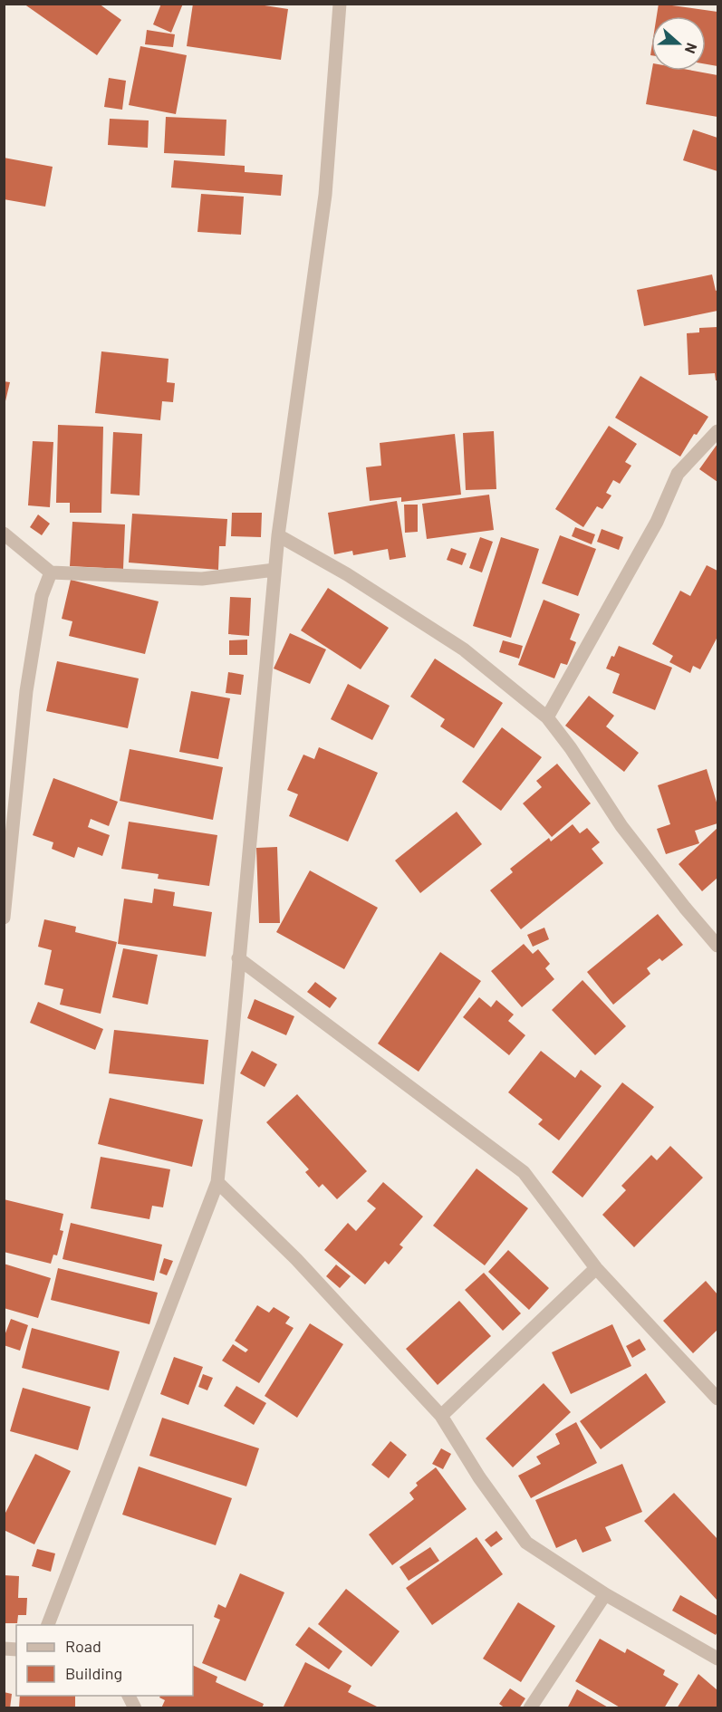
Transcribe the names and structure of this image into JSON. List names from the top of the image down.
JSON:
{
  "legend": ["Road", "Building"],
  "north": "right"
}
